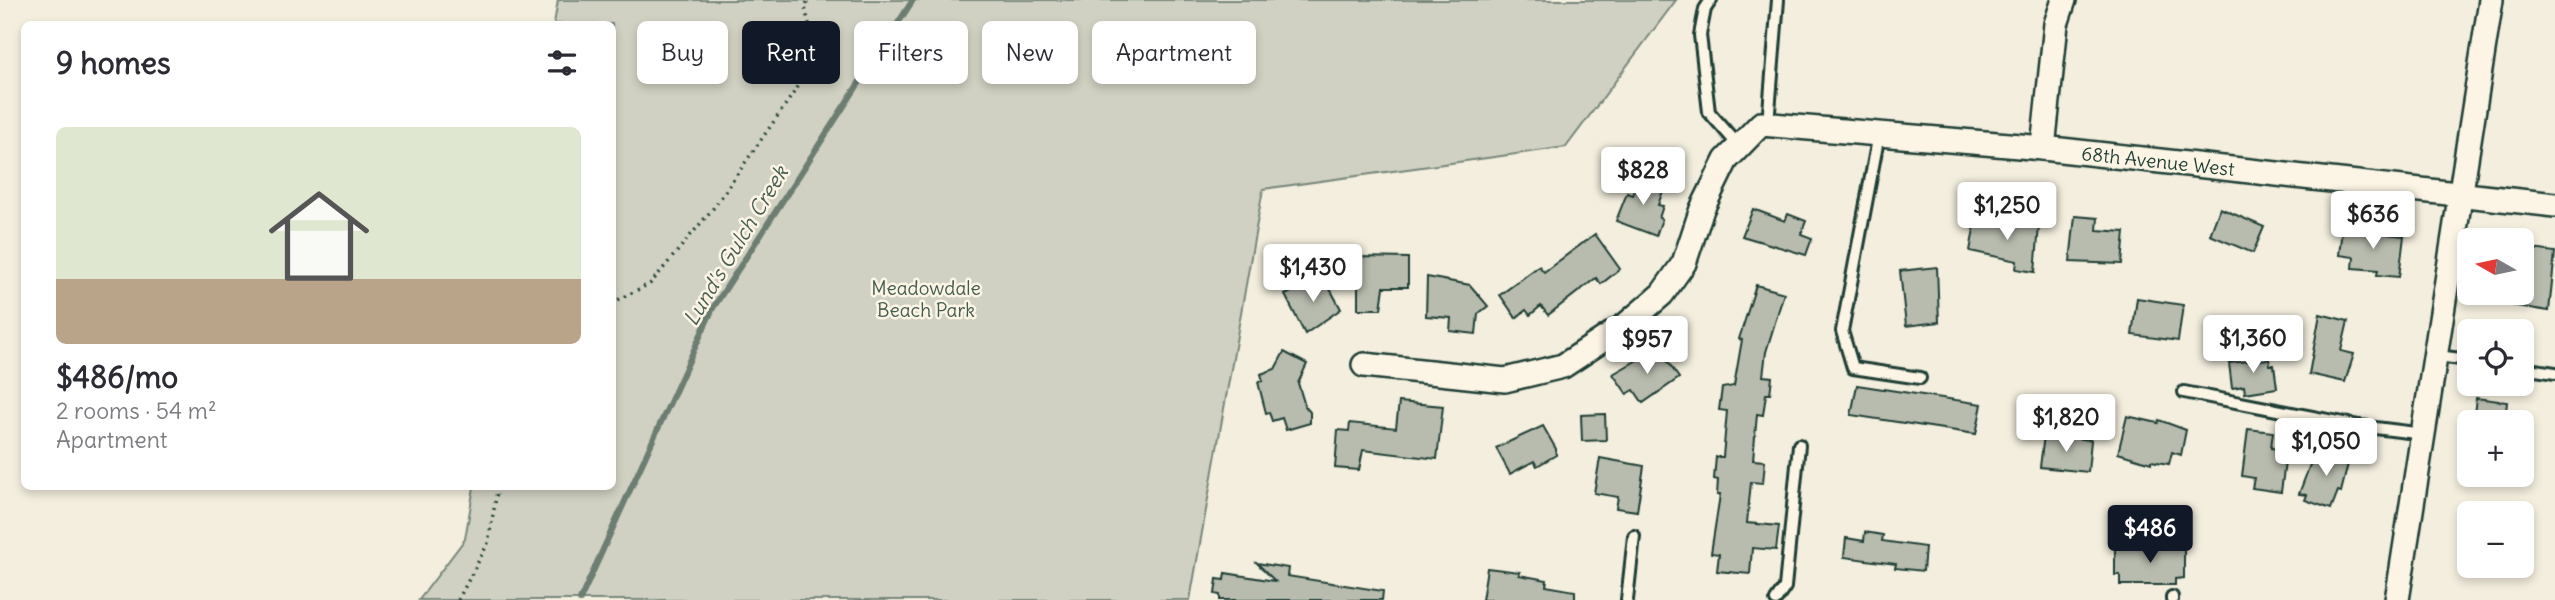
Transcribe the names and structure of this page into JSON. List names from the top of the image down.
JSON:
{
  "streets": {
    "street": ["68th Avenue West"]
  },
  "water": ["Lund's Gulch Creek"],
  "parks": ["Meadowdale Beach Park"],
  "north": "left",
  "page": {
    "chip": [
      "Buy",
      "Rent",
      "Filters",
      "New",
      "Apartment"
    ],
    "heading": "9 homes",
    "list": [
      {
        "name": "$486/mo",
        "note": "2 rooms · 54 m² · Apartment"
      }
    ],
    "price": [
      "$828",
      "$1,250",
      "$636",
      "$1,430",
      "$1,360",
      "$957",
      "$1,820",
      "$1,050",
      "$486"
    ],
    "map_buttons": ["+", "−"]
  }
}
